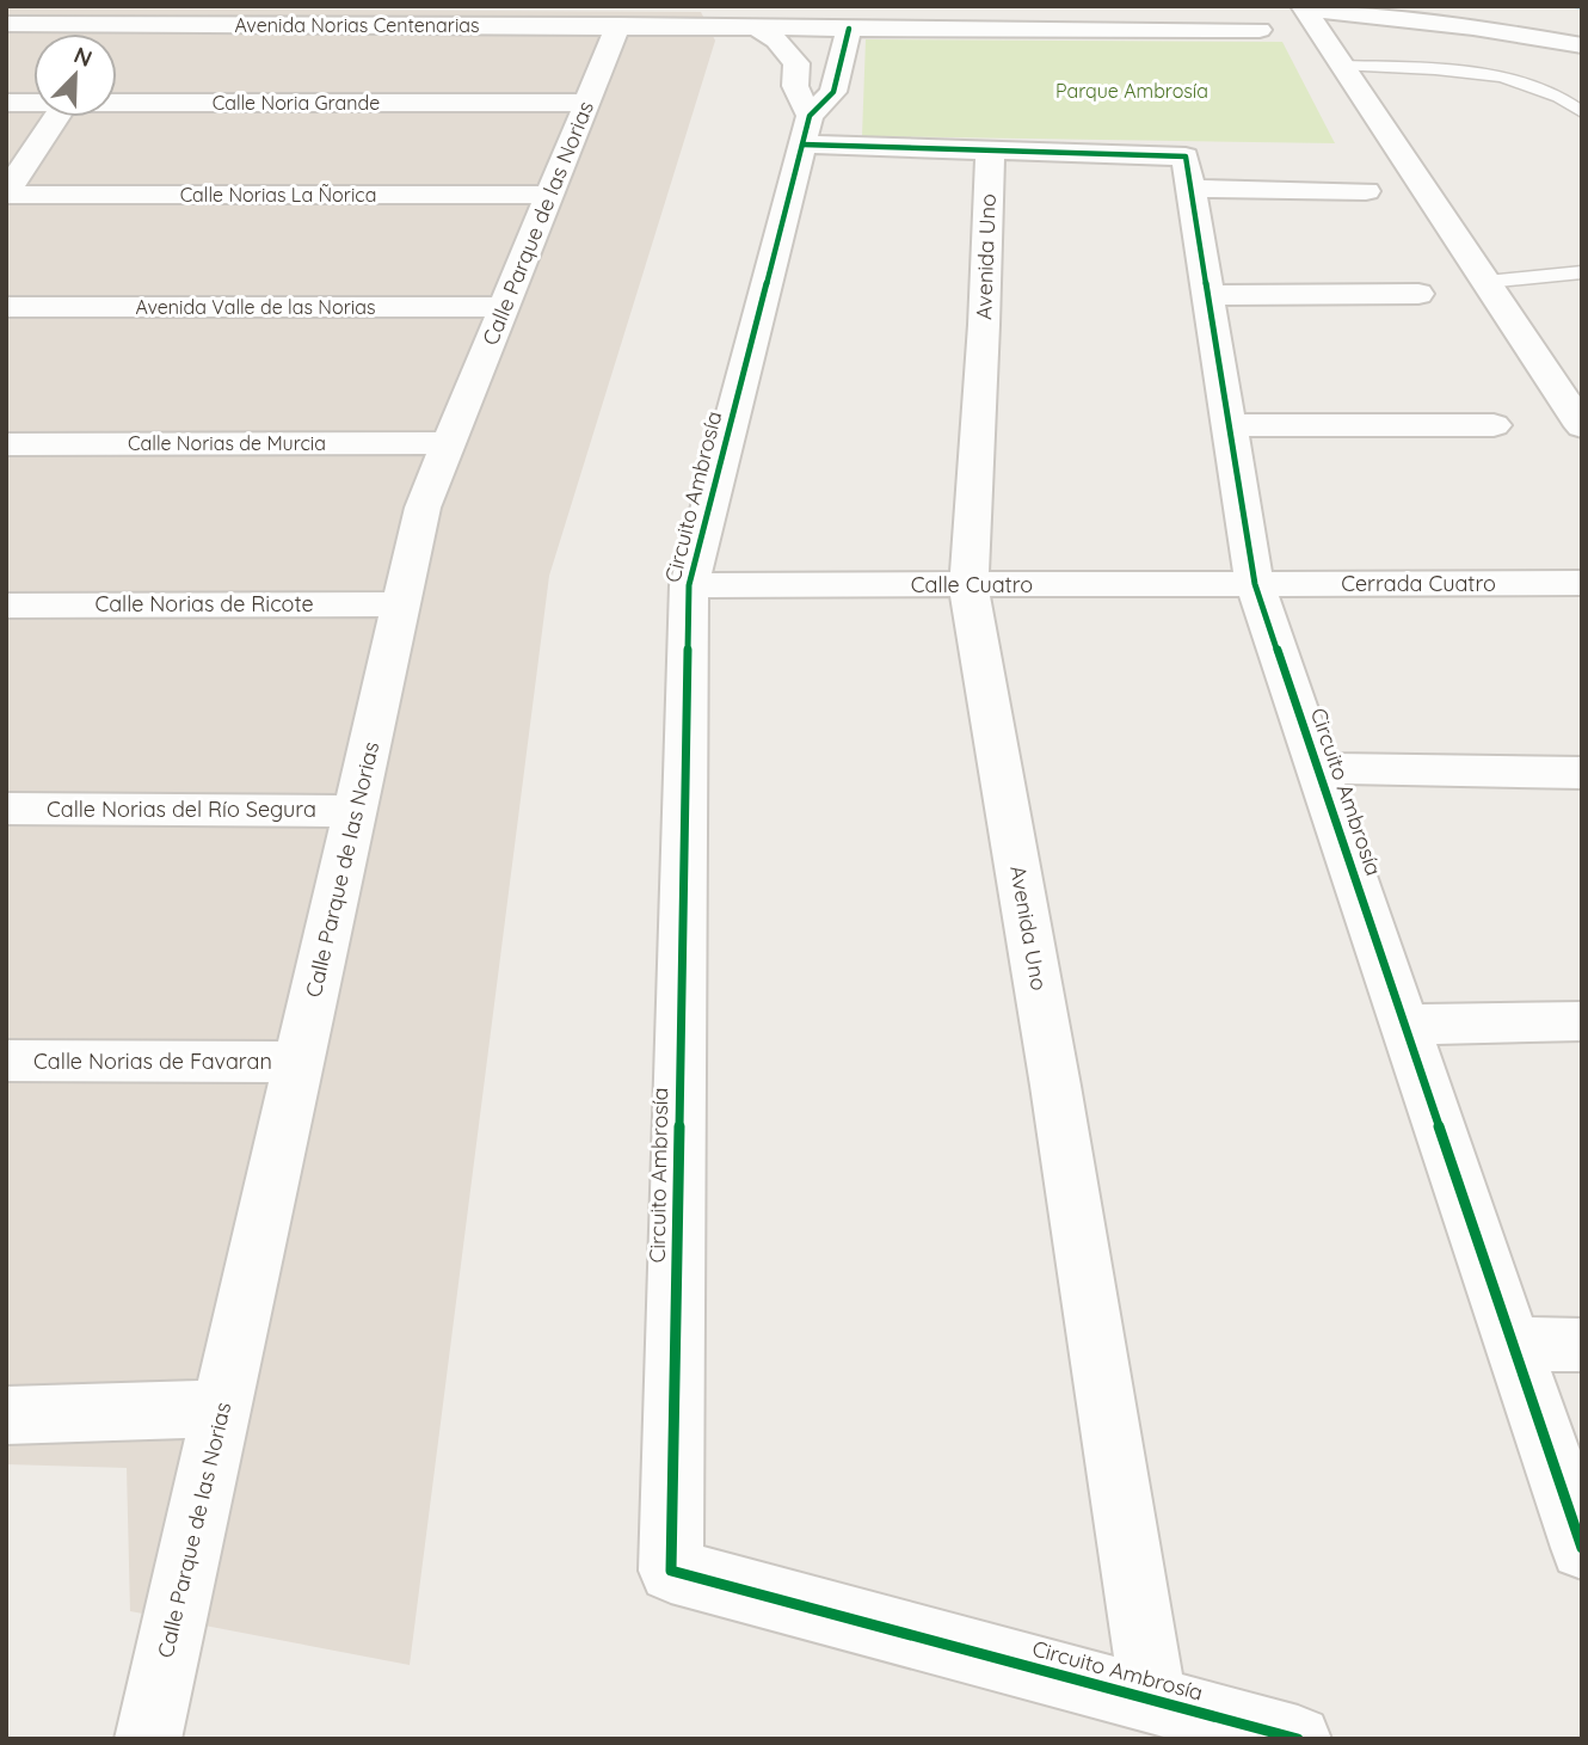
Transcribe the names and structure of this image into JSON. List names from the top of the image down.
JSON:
{
  "streets": {
    "street": [
      "Avenida Norias Centenarias",
      "Calle Noria Grande",
      "Calle Norias La Ñorica",
      "Calle Parque de las Norias",
      "Avenida Uno",
      "Avenida Valle de las Norias",
      "Calle Norias de Murcia",
      "Circuito Ambrosía",
      "Cerrada Cuatro",
      "Calle Cuatro",
      "Calle Norias de Ricote",
      "Calle Norias del Río Segura",
      "Calle Norias de Favaran"
    ]
  },
  "crossings": [
    ["Avenida Norias Centenarias", "Calle Parque de las Norias"],
    ["Avenida Norias Centenarias", "Circuito Ambrosía"],
    ["Calle Noria Grande", "Calle Parque de las Norias"],
    ["Calle Norias La Ñorica", "Calle Parque de las Norias"],
    ["Calle Parque de las Norias", "Avenida Valle de las Norias"],
    ["Calle Parque de las Norias", "Calle Norias de Murcia"],
    ["Calle Parque de las Norias", "Calle Norias de Ricote"],
    ["Calle Parque de las Norias", "Calle Norias del Río Segura"],
    ["Calle Parque de las Norias", "Calle Norias de Favaran"],
    ["Avenida Uno", "Circuito Ambrosía"],
    ["Avenida Uno", "Calle Cuatro"],
    ["Circuito Ambrosía", "Cerrada Cuatro"],
    ["Circuito Ambrosía", "Calle Cuatro"],
    ["Cerrada Cuatro", "Calle Cuatro"]
  ],
  "parks": ["Parque Ambrosía"],
  "north": "top right"
}
